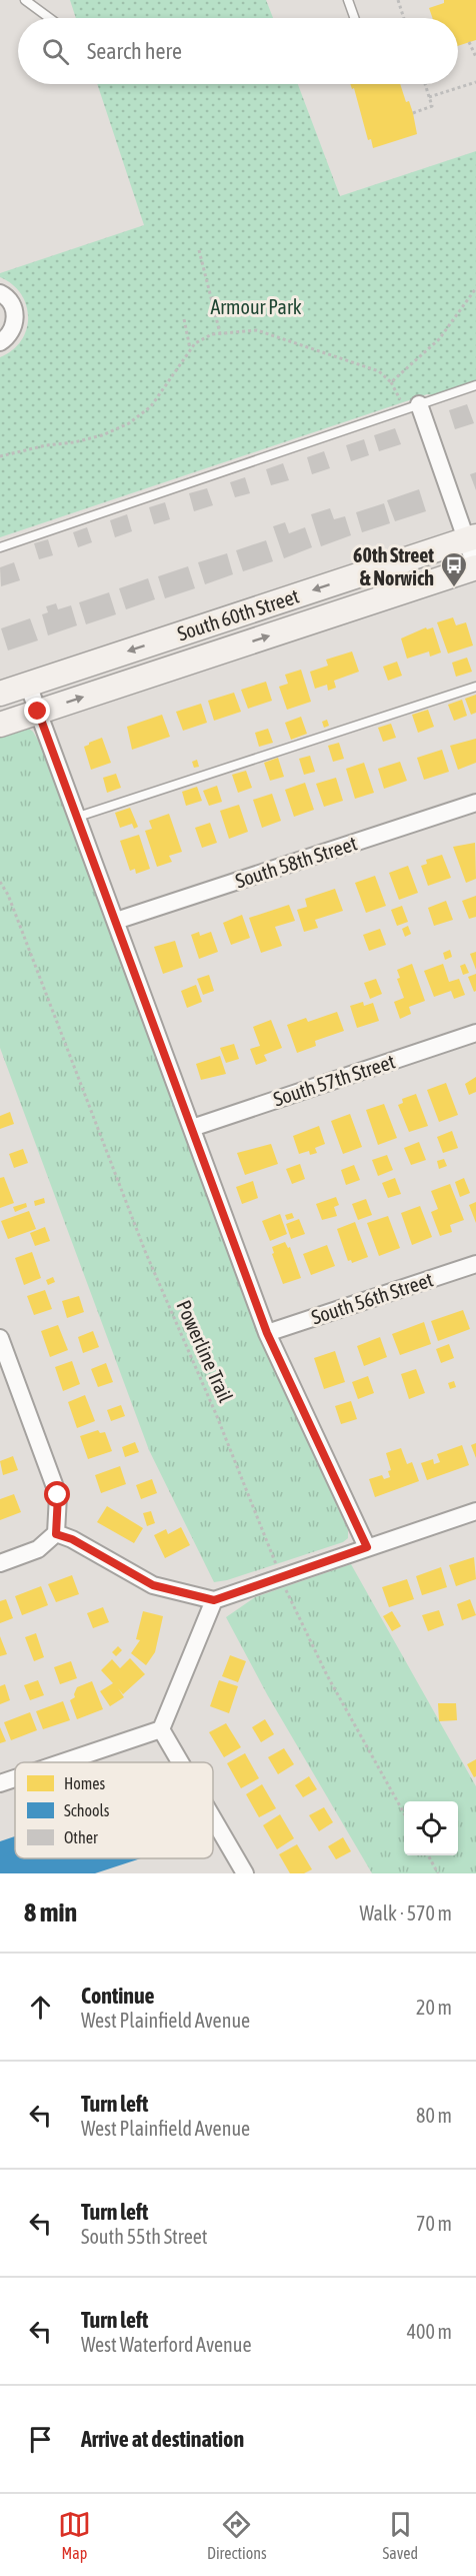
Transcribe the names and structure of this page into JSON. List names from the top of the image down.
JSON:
{
  "streets": {
    "main road": ["South 60th Street"],
    "street": ["South 58th Street", "South 57th Street", "South 56th Street"],
    "path": ["Powerline Trail"]
  },
  "parks": ["Armour Park"],
  "places": {
    "bus stop": ["60th Street & Norwich"]
  },
  "legend": ["Homes", "Schools", "Other"],
  "page": {
    "search": "Search here",
    "heading": ["8 min", "Walk · 570 m"],
    "list": [
      ["Continue", "West Plainfield Avenue", "20 m"],
      ["Turn left", "West Plainfield Avenue", "80 m"],
      ["Turn left", "South 55th Street", "70 m"],
      ["Turn left", "West Waterford Avenue", "400 m"],
      "Arrive at destination"
    ],
    "nav": ["Map", "Directions", "Saved"]
  }
}
